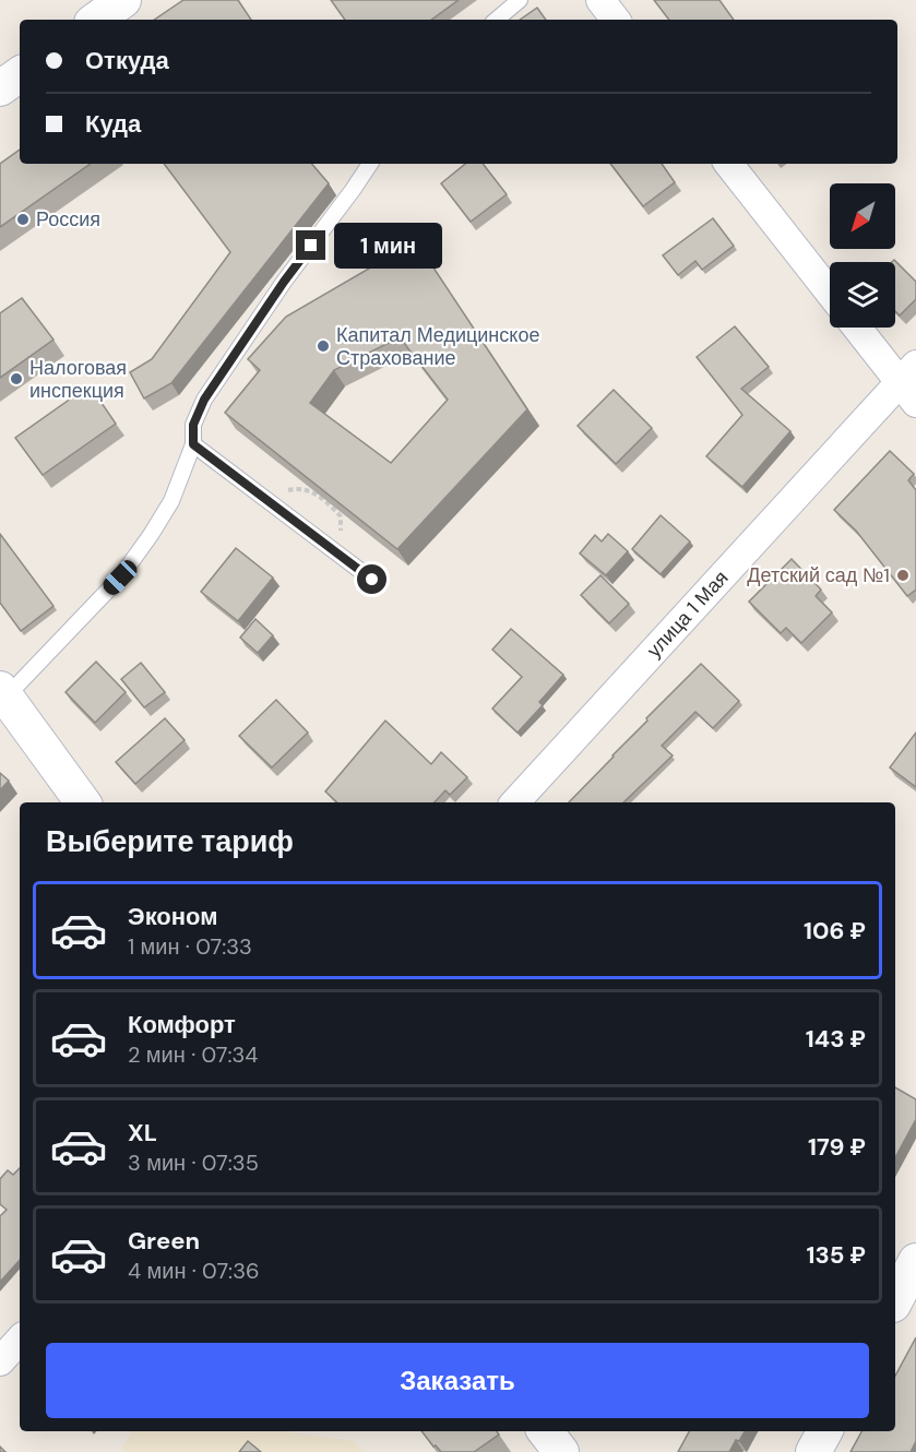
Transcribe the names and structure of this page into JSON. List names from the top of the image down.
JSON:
{
  "streets": {
    "street": ["улица 1 Мая"]
  },
  "places": [
    "Россия",
    "Капитал Медицинское Страхование",
    "Налоговая инспекция",
    "Детский сад №1"
  ],
  "north": "bottom left",
  "page": {
    "banner": ["Откуда", "Куда"],
    "bubble": "1 мин",
    "heading": "Выберите тариф",
    "list": [
      {
        "name": "Эконом",
        "note": "1 мин · 07:33",
        "value": "106 ₽"
      },
      {
        "name": "Комфорт",
        "note": "2 мин · 07:34",
        "value": "143 ₽"
      },
      {
        "name": "XL",
        "note": "3 мин · 07:35",
        "value": "179 ₽"
      },
      {
        "name": "Green",
        "note": "4 мин · 07:36",
        "value": "135 ₽"
      }
    ],
    "buttons": "Заказать"
  }
}
